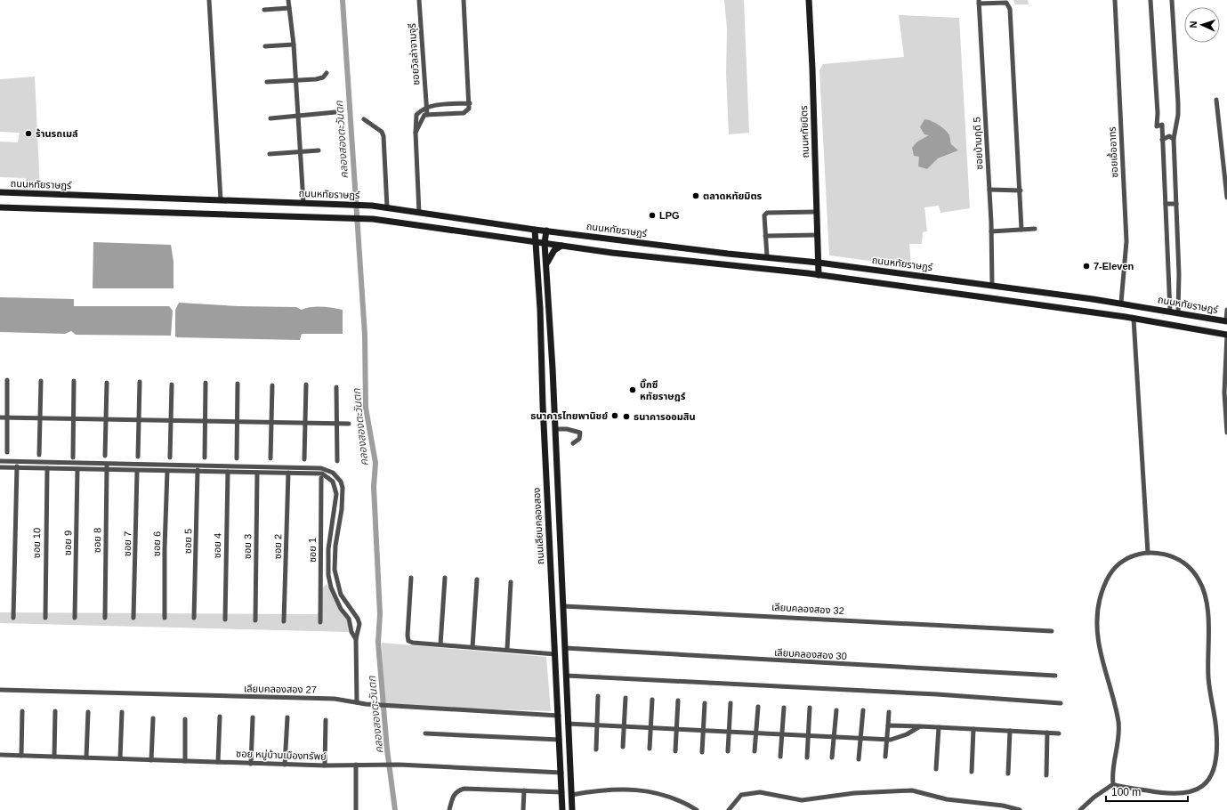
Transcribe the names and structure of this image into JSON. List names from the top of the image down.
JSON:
{
  "streets": {
    "main road": ["ถนนหทัยมิตร", "ถนนหทัยราษฎร์", "ถนนเลียบคลองสอง"],
    "street": [
      "ซอยวิลล่าจามจุรี",
      "ซอยบ้านฤดี 5",
      "ซอยเอื้ออาทร",
      "ซอย 8",
      "ซอย 5",
      "ซอย 10",
      "ซอย 9",
      "ซอย 7",
      "ซอย 6",
      "ซอย 4",
      "ซอย 3",
      "ซอย 2",
      "ซอย 1",
      "เลียบคลองสอง 32",
      "เลียบคลองสอง 30",
      "เลียบคลองสอง 27",
      "ซอย หมู่บ้านเมืองทรัพย์"
    ]
  },
  "crossings": [
    ["ถนนหทัยมิตร", "ถนนหทัยราษฎร์"],
    ["ซอยบ้านฤดี 5", "ถนนหทัยราษฎร์"],
    ["ซอยเอื้ออาทร", "ถนนหทัยราษฎร์"],
    ["ถนนหทัยราษฎร์", "ถนนเลียบคลองสอง"],
    ["ถนนเลียบคลองสอง", "เลียบคลองสอง 27"],
    ["ถนนเลียบคลองสอง", "ซอย หมู่บ้านเมืองทรัพย์"]
  ],
  "water": ["คลองสองตะวันตก"],
  "places": [
    "ร้านรถเมล์",
    "ตลาดหทัยมิตร",
    "LPG",
    "7-Eleven",
    "บิ๊กซี หทัยราษฎร์",
    "ธนาคารไทยพานิชย์",
    "ธนาคารออมสิน"
  ],
  "scale_bar": "100 m",
  "north": "left"
}
